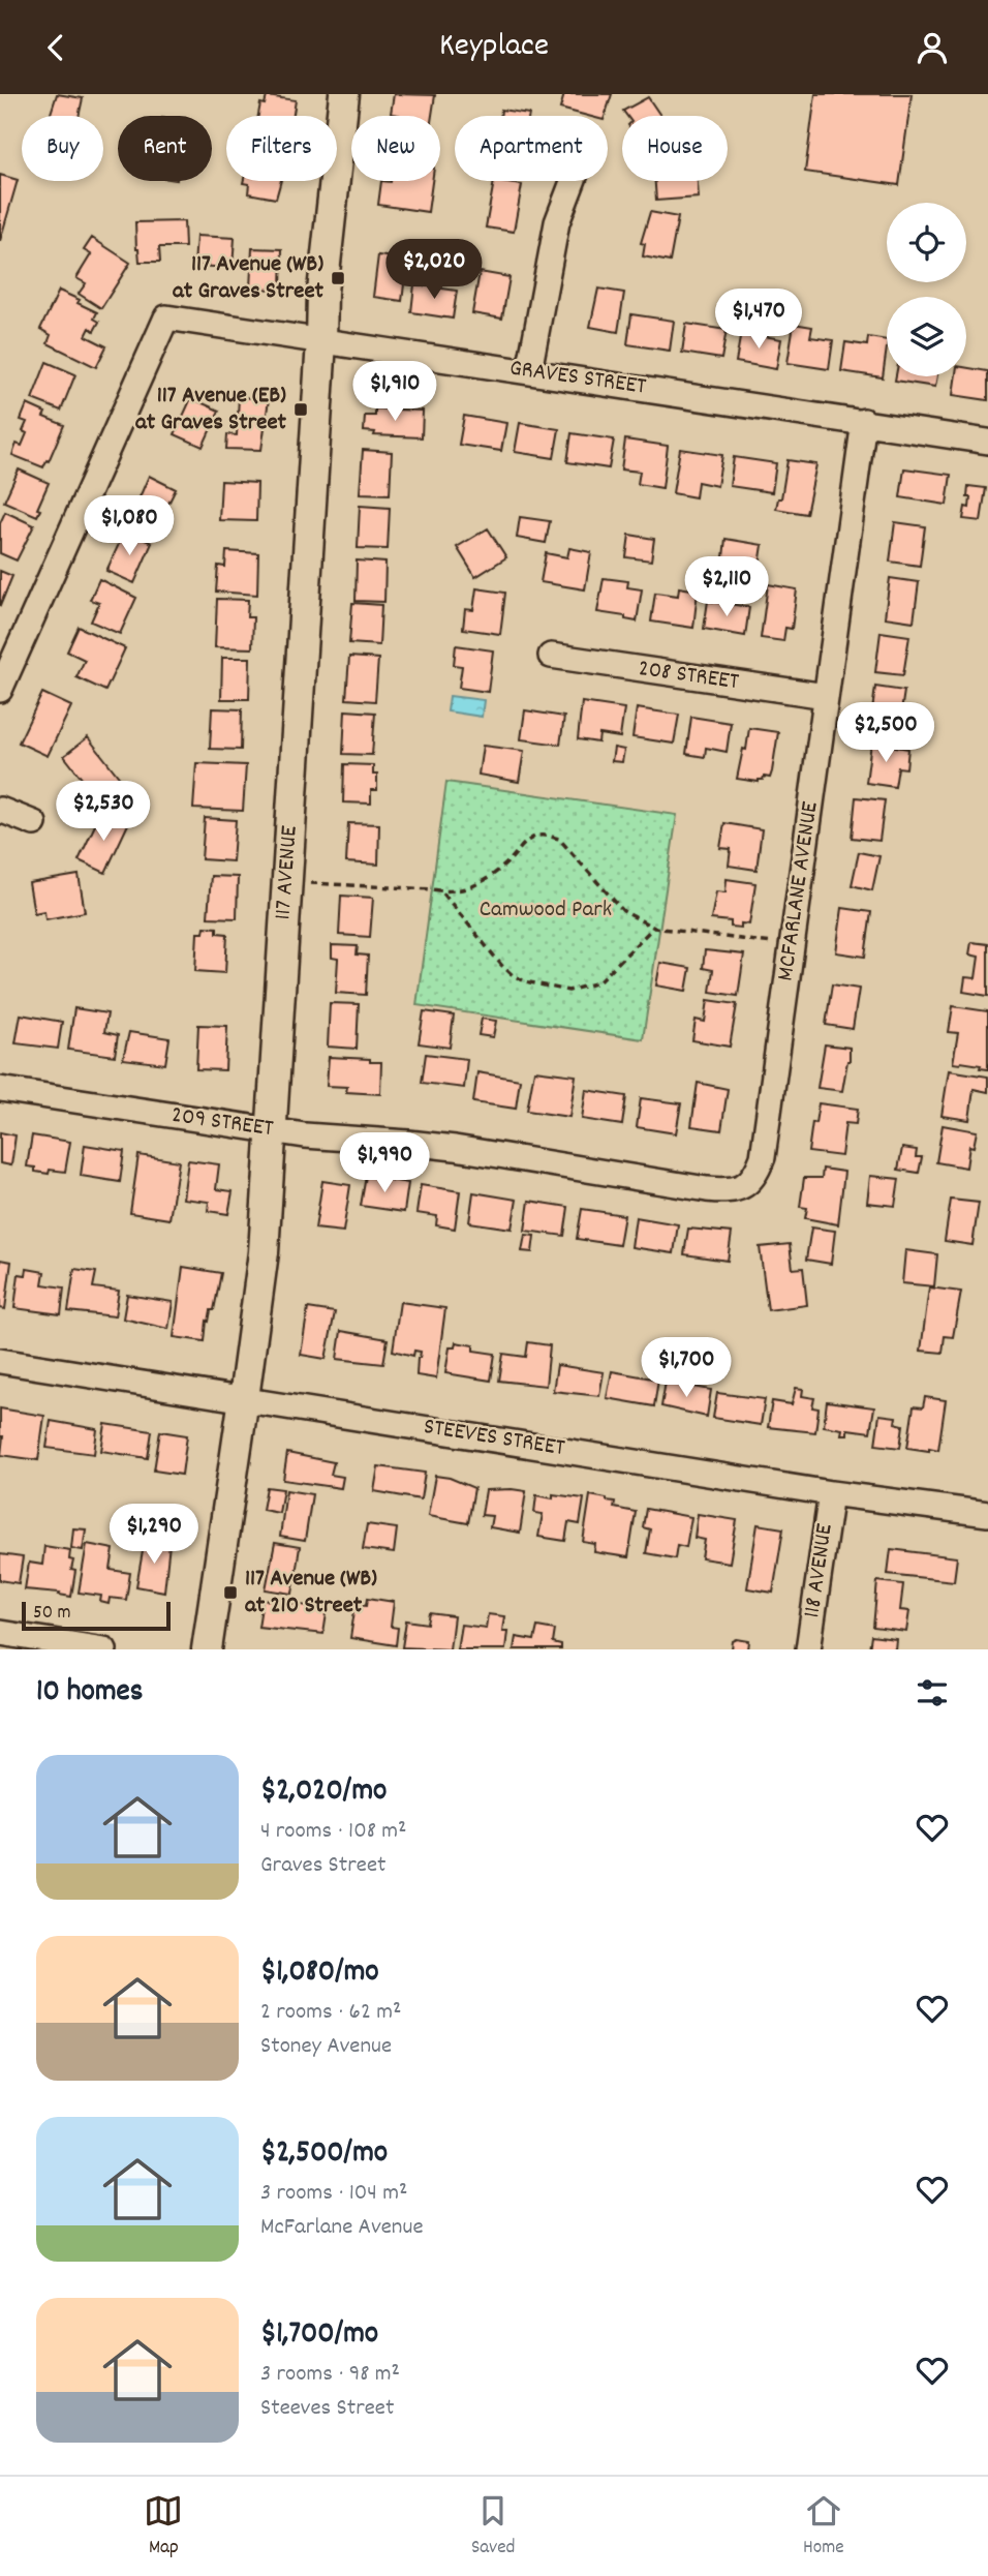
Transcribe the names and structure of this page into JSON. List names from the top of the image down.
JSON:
{
  "streets": {
    "street": [
      "GRAVES STREET",
      "208 STREET",
      "117 AVENUE",
      "MCFARLANE AVENUE",
      "209 STREET",
      "STEEVES STREET",
      "118 AVENUE"
    ]
  },
  "crossings": [
    ["GRAVES STREET", "117 AVENUE"],
    ["GRAVES STREET", "MCFARLANE AVENUE"],
    ["208 STREET", "MCFARLANE AVENUE"],
    ["117 AVENUE", "209 STREET"],
    ["117 AVENUE", "STEEVES STREET"],
    ["MCFARLANE AVENUE", "209 STREET"],
    ["STEEVES STREET", "118 AVENUE"]
  ],
  "parks": ["Camwood Park"],
  "places": {
    "transit": ["117 Avenue (WB) at Graves Street", "117 Avenue (EB) at Graves Street", "117 Avenue (WB) at 210 Street"]
  },
  "scale_bar": "50 m",
  "page": {
    "header": "Keyplace",
    "chip": [
      "Buy",
      "Rent",
      "Filters",
      "New",
      "Apartment",
      "House"
    ],
    "price": [
      "$2,020",
      "$1,470",
      "$1,910",
      "$1,080",
      "$2,110",
      "$2,500",
      "$2,530",
      "$1,990",
      "$1,700",
      "$1,290"
    ],
    "scale": "50 m",
    "heading": "10 homes",
    "list": [
      {
        "name": "$2,020/mo",
        "note": "4 rooms · 108 m² · Graves Street"
      },
      {
        "name": "$1,080/mo",
        "note": "2 rooms · 62 m² · Stoney Avenue"
      },
      {
        "name": "$2,500/mo",
        "note": "3 rooms · 104 m² · McFarlane Avenue"
      },
      {
        "name": "$1,700/mo",
        "note": "3 rooms · 98 m² · Steeves Street"
      }
    ],
    "tabs": ["Map", "Saved", "Home"]
  }
}
